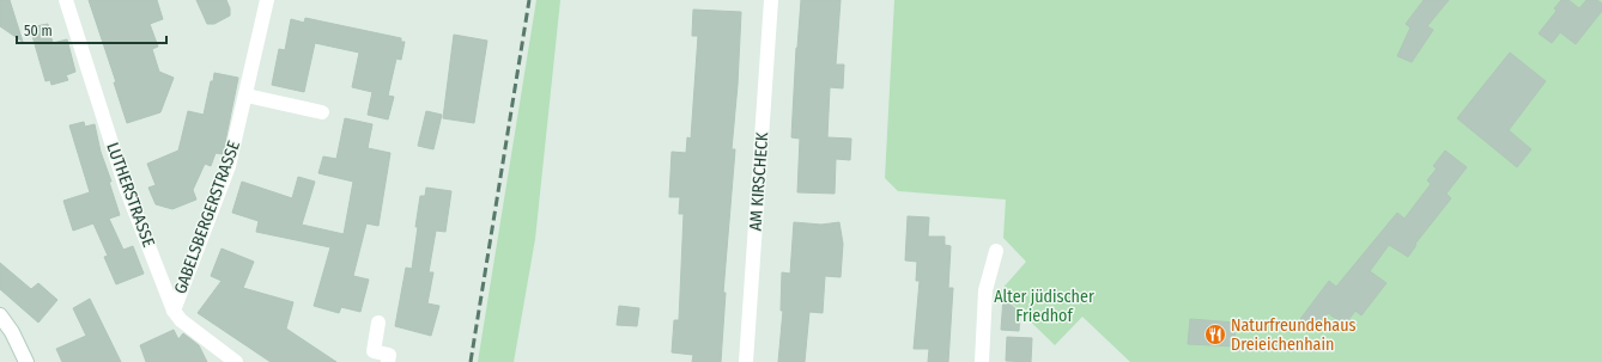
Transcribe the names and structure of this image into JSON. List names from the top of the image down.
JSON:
{
  "streets": {
    "street": ["AM KIRSCHECK", "LUTHERSTRASSE", "GABELSBERGERSTRASSE"]
  },
  "crossings": [
    ["LUTHERSTRASSE", "GABELSBERGERSTRASSE"]
  ],
  "parks": ["Alter jüdischer Friedhof"],
  "places": {
    "restaurant": ["Naturfreundehaus Dreieichenhain"]
  },
  "scale_bar": "50 m"
}
